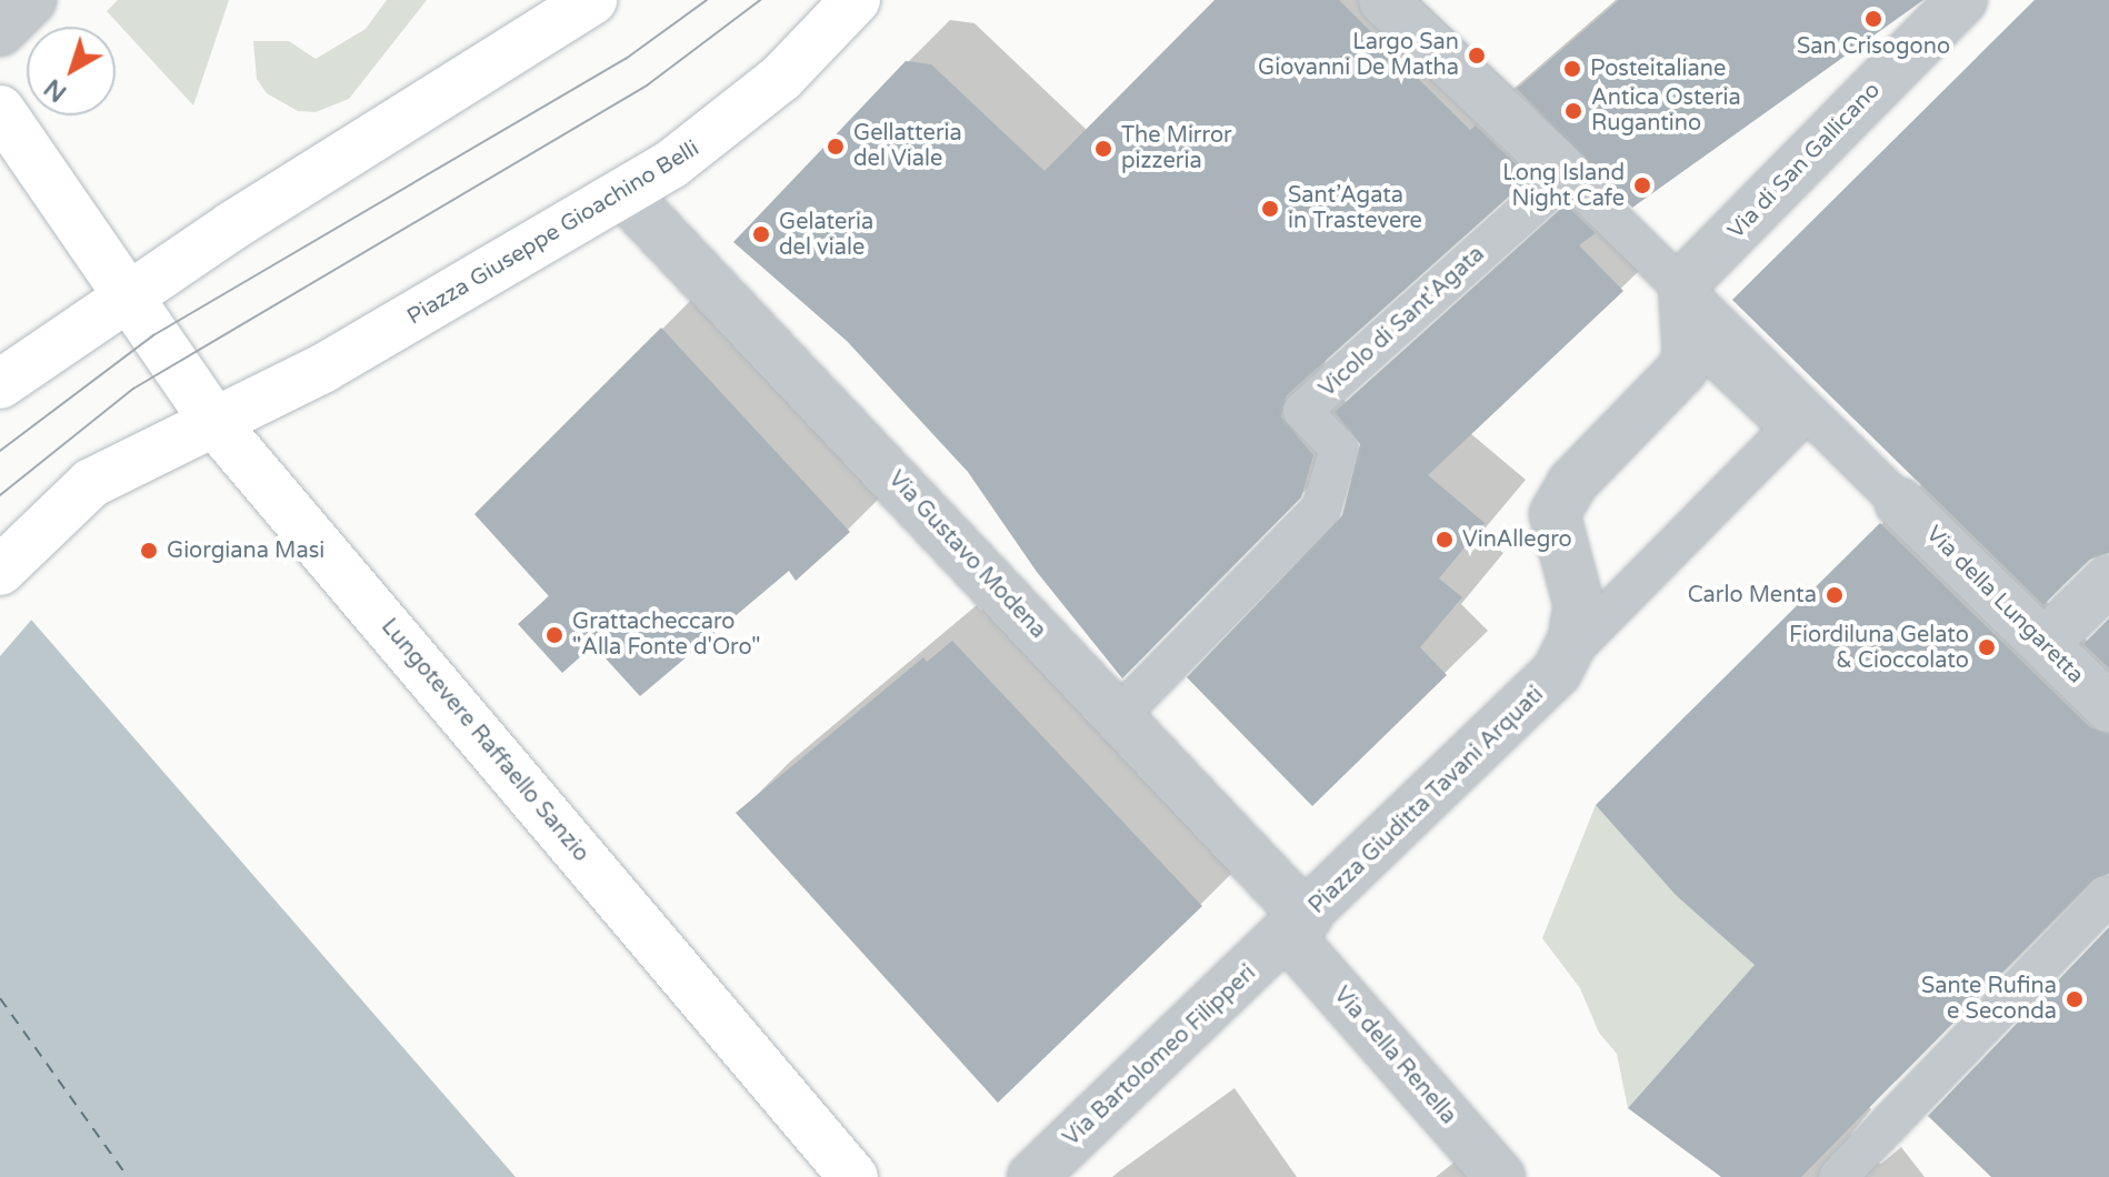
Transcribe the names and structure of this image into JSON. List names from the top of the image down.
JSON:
{
  "streets": {
    "main road": ["Piazza Giuseppe Gioachino Belli", "Lungotevere Raffaello Sanzio"],
    "street": [
      "Via di San Gallicano",
      "Via Gustavo Modena",
      "Via della Lungaretta",
      "Piazza Giuditta Tavani Arquati",
      "Via Bartolomeo Filipperi",
      "Via della Renella"
    ],
    "lane": ["Vicolo di Sant'Agata"]
  },
  "crossings": [
    ["Via di San Gallicano", "Piazza Giuditta Tavani Arquati"],
    ["Piazza Giuseppe Gioachino Belli", "Via Gustavo Modena"],
    ["Piazza Giuseppe Gioachino Belli", "Lungotevere Raffaello Sanzio"],
    ["Vicolo di Sant'Agata", "Via Gustavo Modena"],
    ["Via Gustavo Modena", "Piazza Giuditta Tavani Arquati"],
    ["Via Gustavo Modena", "Via Bartolomeo Filipperi"],
    ["Via Gustavo Modena", "Via della Renella"],
    ["Piazza Giuditta Tavani Arquati", "Via Bartolomeo Filipperi"],
    ["Piazza Giuditta Tavani Arquati", "Via della Renella"],
    ["Via Bartolomeo Filipperi", "Via della Renella"]
  ],
  "places": [
    "San Crisogono",
    "Largo San Giovanni De Matha",
    "Posteitaliane",
    "Antica Osteria Rugantino",
    "Gellatteria del Viale",
    "The Mirror pizzeria",
    "Long Island Night Cafe",
    "Sant’Agata in Trastevere",
    "Gelateria del viale",
    "VinAllegro",
    "Giorgiana Masi",
    "Carlo Menta",
    "Grattacheccaro \"Alla Fonte d'Oro\"",
    "Fiordiluna Gelato & Cioccolato",
    "Sante Rufina e Seconda"
  ],
  "north": "bottom left"
}
